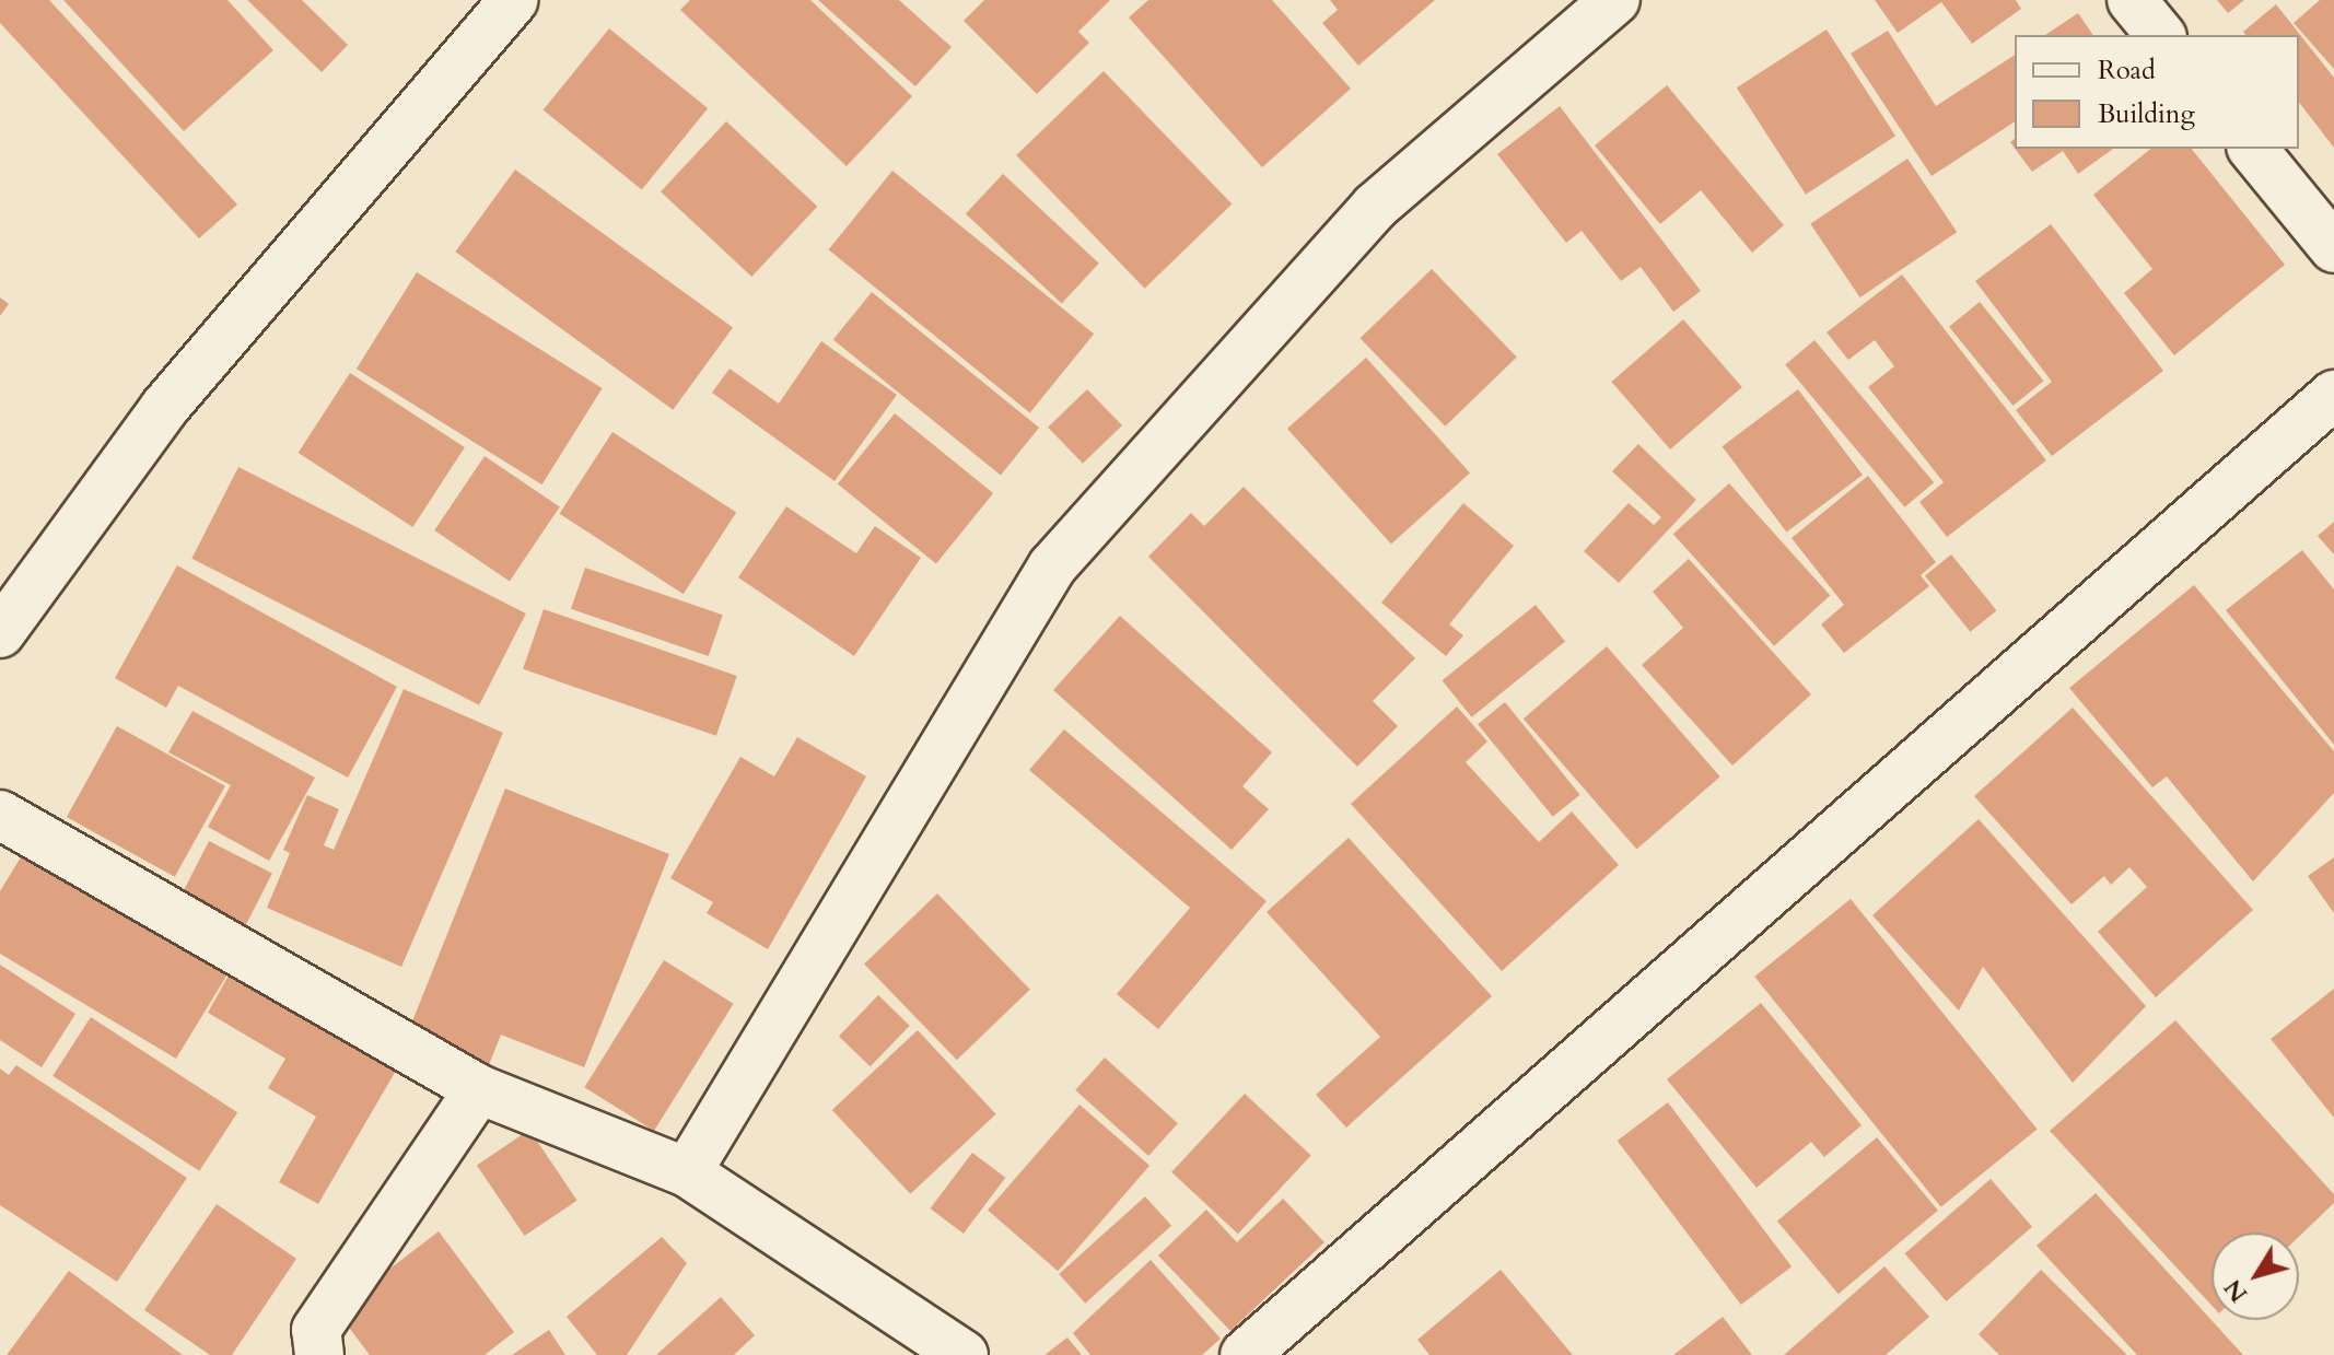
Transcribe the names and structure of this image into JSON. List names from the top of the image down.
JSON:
{
  "legend": ["Road", "Building"],
  "north": "bottom left"
}
